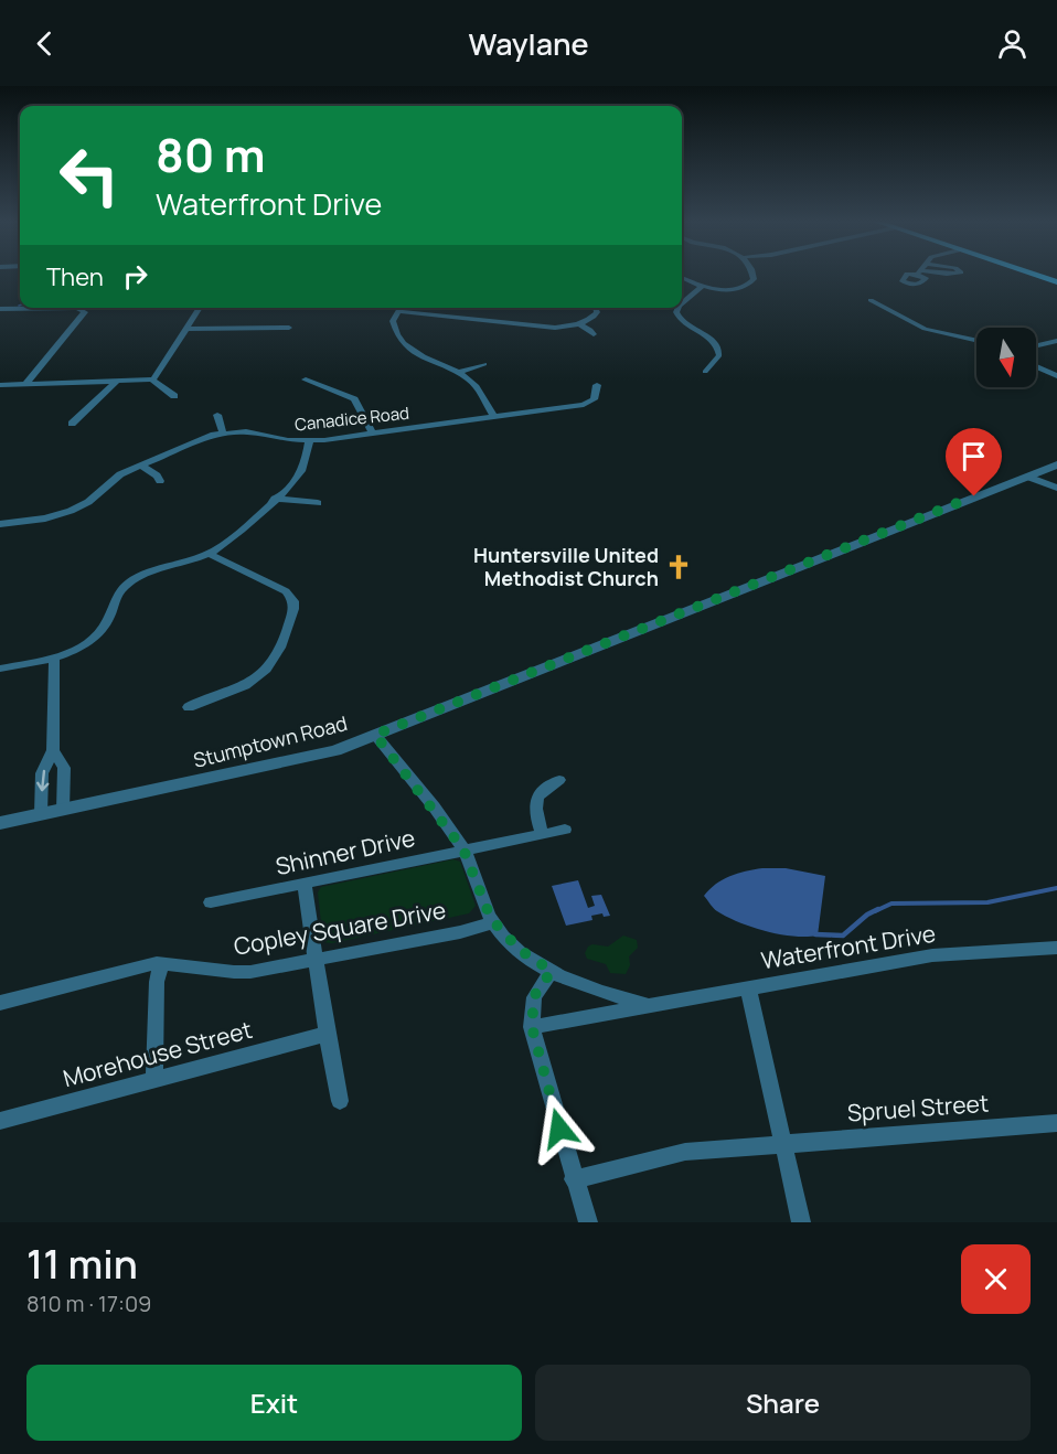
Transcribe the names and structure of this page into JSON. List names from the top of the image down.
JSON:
{
  "streets": {
    "street": [
      "Canadice Road",
      "Stumptown Road",
      "Shinner Drive",
      "Copley Square Drive",
      "Waterfront Drive",
      "Morehouse Street",
      "Spruel Street"
    ]
  },
  "crossings": [
    ["Stumptown Road", "Waterfront Drive"],
    ["Shinner Drive", "Waterfront Drive"],
    ["Copley Square Drive", "Waterfront Drive"]
  ],
  "places": {
    "church": ["Huntersville United Methodist Church"]
  },
  "north": "bottom",
  "page": {
    "header": "Waylane",
    "turn": ["80 m", "Waterfront Drive"],
    "then": "Then",
    "heading": ["11 min", "810 m · 17:09"],
    "buttons": ["Exit", "Share"]
  }
}
